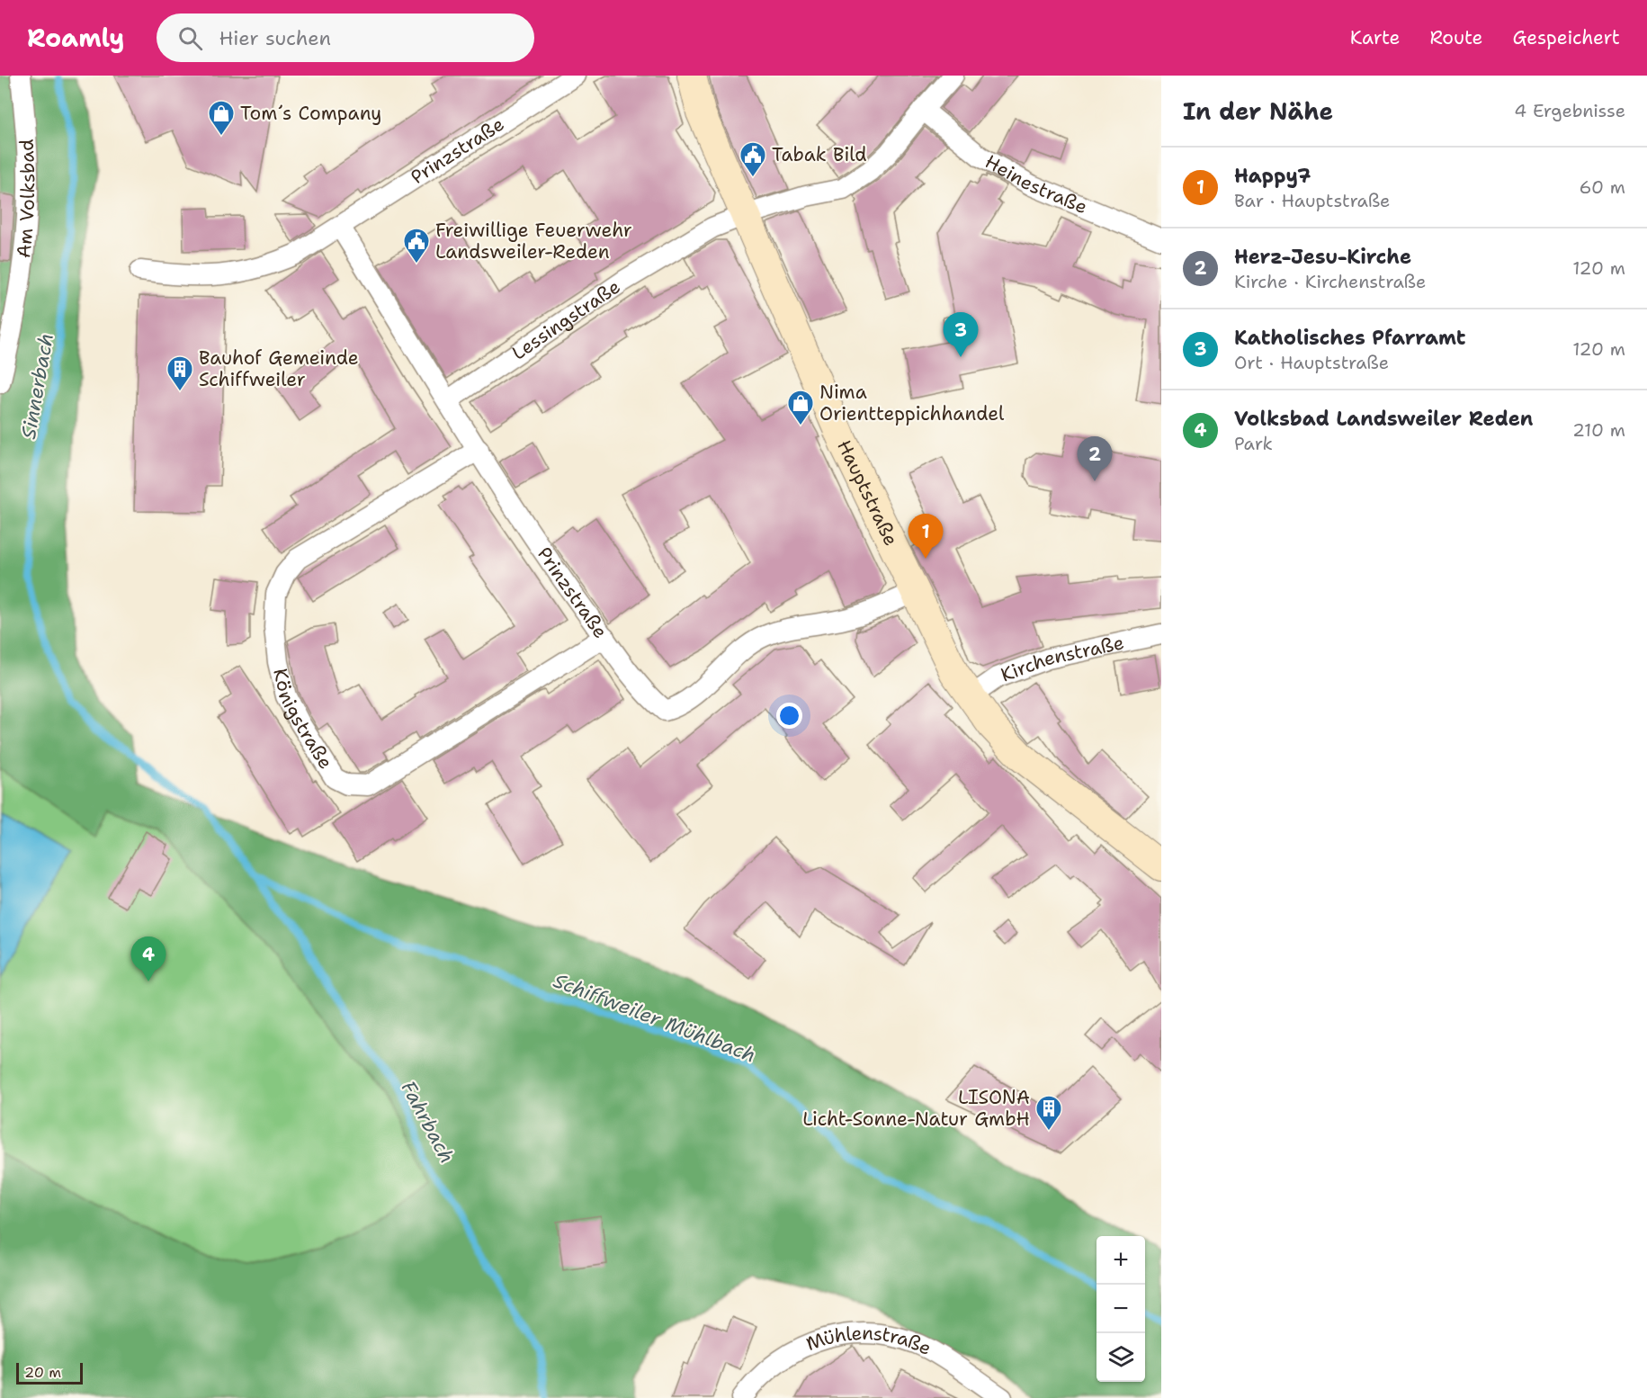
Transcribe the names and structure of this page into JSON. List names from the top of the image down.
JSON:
{
  "streets": {
    "street": [
      "Prinzstraße",
      "Heinestraße",
      "Am Volksbad",
      "Lessingstraße",
      "Hauptstraße",
      "Kirchenstraße",
      "Königstraße",
      "Mühlenstraße"
    ]
  },
  "crossings": [
    ["Prinzstraße", "Lessingstraße"],
    ["Prinzstraße", "Hauptstraße"],
    ["Prinzstraße", "Königstraße"],
    ["Lessingstraße", "Hauptstraße"],
    ["Hauptstraße", "Kirchenstraße"]
  ],
  "water": ["Sinnerbach", "Schiffweiler Mühlbach", "Fahrbach"],
  "places": {
    "shop": ["Tom´s Company", "Nima Orientteppichhandel"],
    "public building": ["Tabak Bild", "Freiwillige Feuerwehr Landsweiler-Reden"],
    "building": ["Bauhof Gemeinde Schiffweiler", "LISONA Licht-Sonne-Natur GmbH"]
  },
  "scale_bar": "20 m",
  "page": {
    "header": "Roamly",
    "search": "Hier suchen",
    "nav": ["Karte", "Route", "Gespeichert"],
    "heading": ["In der Nähe", "4 Ergebnisse"],
    "list": [
      {
        "mark": "1",
        "name": "Happy7",
        "note": "Bar · Hauptstraße",
        "value": "60 m"
      },
      {
        "mark": "2",
        "name": "Herz-Jesu-Kirche",
        "note": "Kirche · Kirchenstraße",
        "value": "120 m"
      },
      {
        "mark": "3",
        "name": "Katholisches Pfarramt",
        "note": "Ort · Hauptstraße",
        "value": "120 m"
      },
      {
        "mark": "4",
        "name": "Volksbad Landsweiler Reden",
        "note": "Park",
        "value": "210 m"
      }
    ],
    "pins": [
      "3",
      "2",
      "1",
      "4"
    ],
    "map_buttons": ["+", "−"],
    "scale": "20 m"
  }
}
